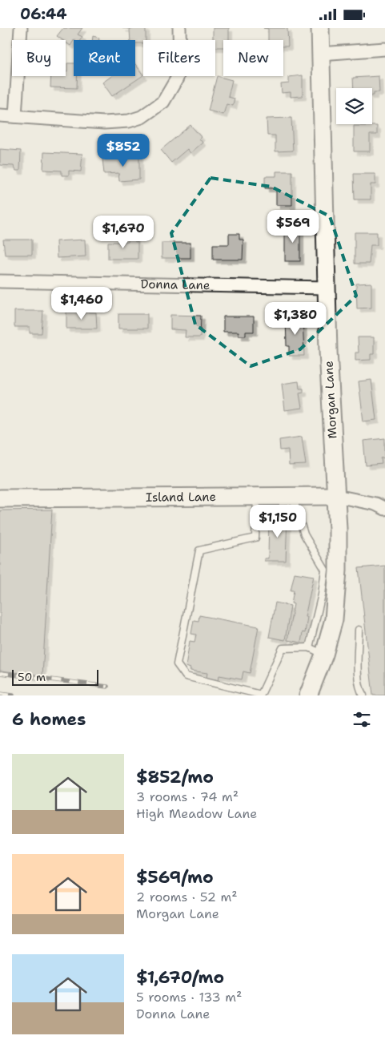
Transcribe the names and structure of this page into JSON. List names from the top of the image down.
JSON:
{
  "streets": {
    "street": ["Donna Lane", "Morgan Lane", "Island Lane"]
  },
  "crossings": [
    ["Donna Lane", "Morgan Lane"],
    ["Morgan Lane", "Island Lane"]
  ],
  "scale_bar": "50 m",
  "page": {
    "status": "06:44",
    "chip": [
      "Buy",
      "Rent",
      "Filters",
      "New"
    ],
    "price": [
      "$852",
      "$569",
      "$1,670",
      "$1,460",
      "$1,380",
      "$1,150"
    ],
    "scale": "50 m",
    "heading": "6 homes",
    "list": [
      {
        "name": "$852/mo",
        "note": "3 rooms · 74 m² · High Meadow Lane"
      },
      {
        "name": "$569/mo",
        "note": "2 rooms · 52 m² · Morgan Lane"
      },
      {
        "name": "$1,670/mo",
        "note": "5 rooms · 133 m² · Donna Lane"
      }
    ]
  }
}
